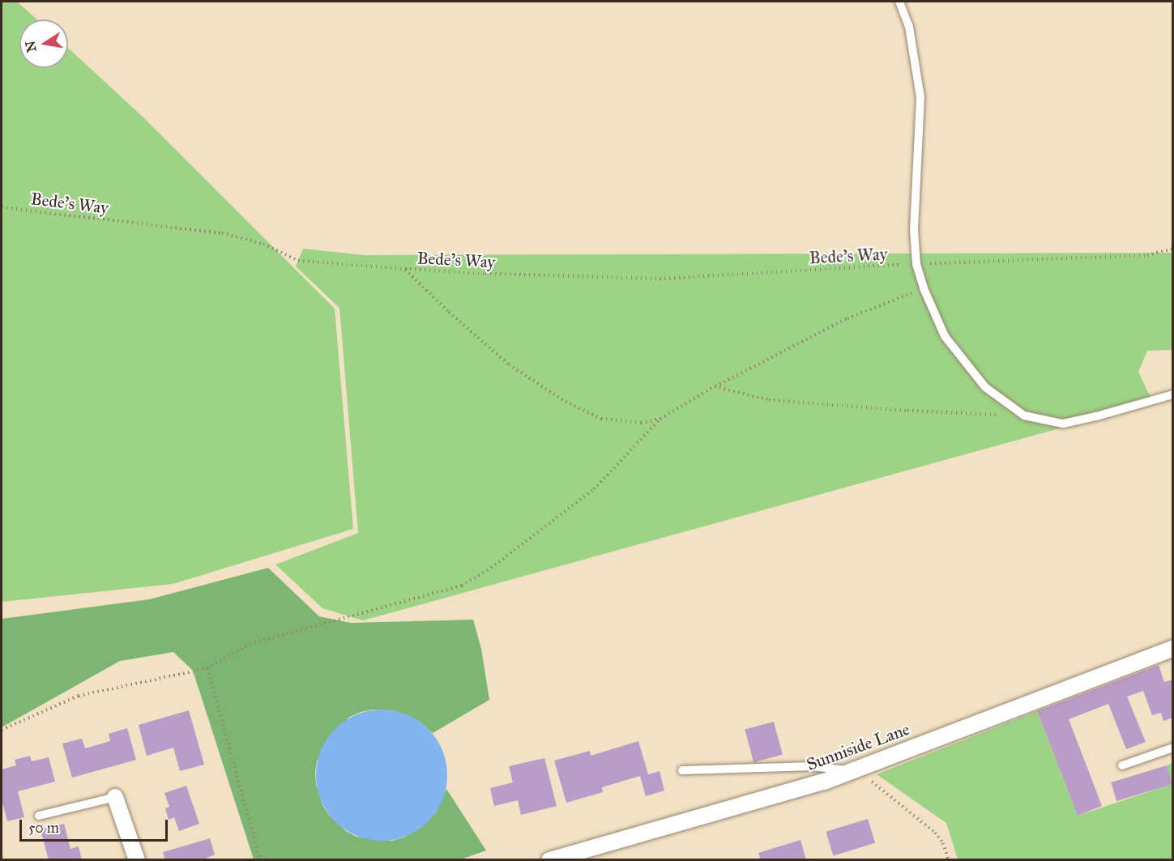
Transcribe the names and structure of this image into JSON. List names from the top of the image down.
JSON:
{
  "streets": {
    "street": ["Sunniside Lane"],
    "path": ["Bede's Way"]
  },
  "scale_bar": "50 m",
  "north": "left"
}
